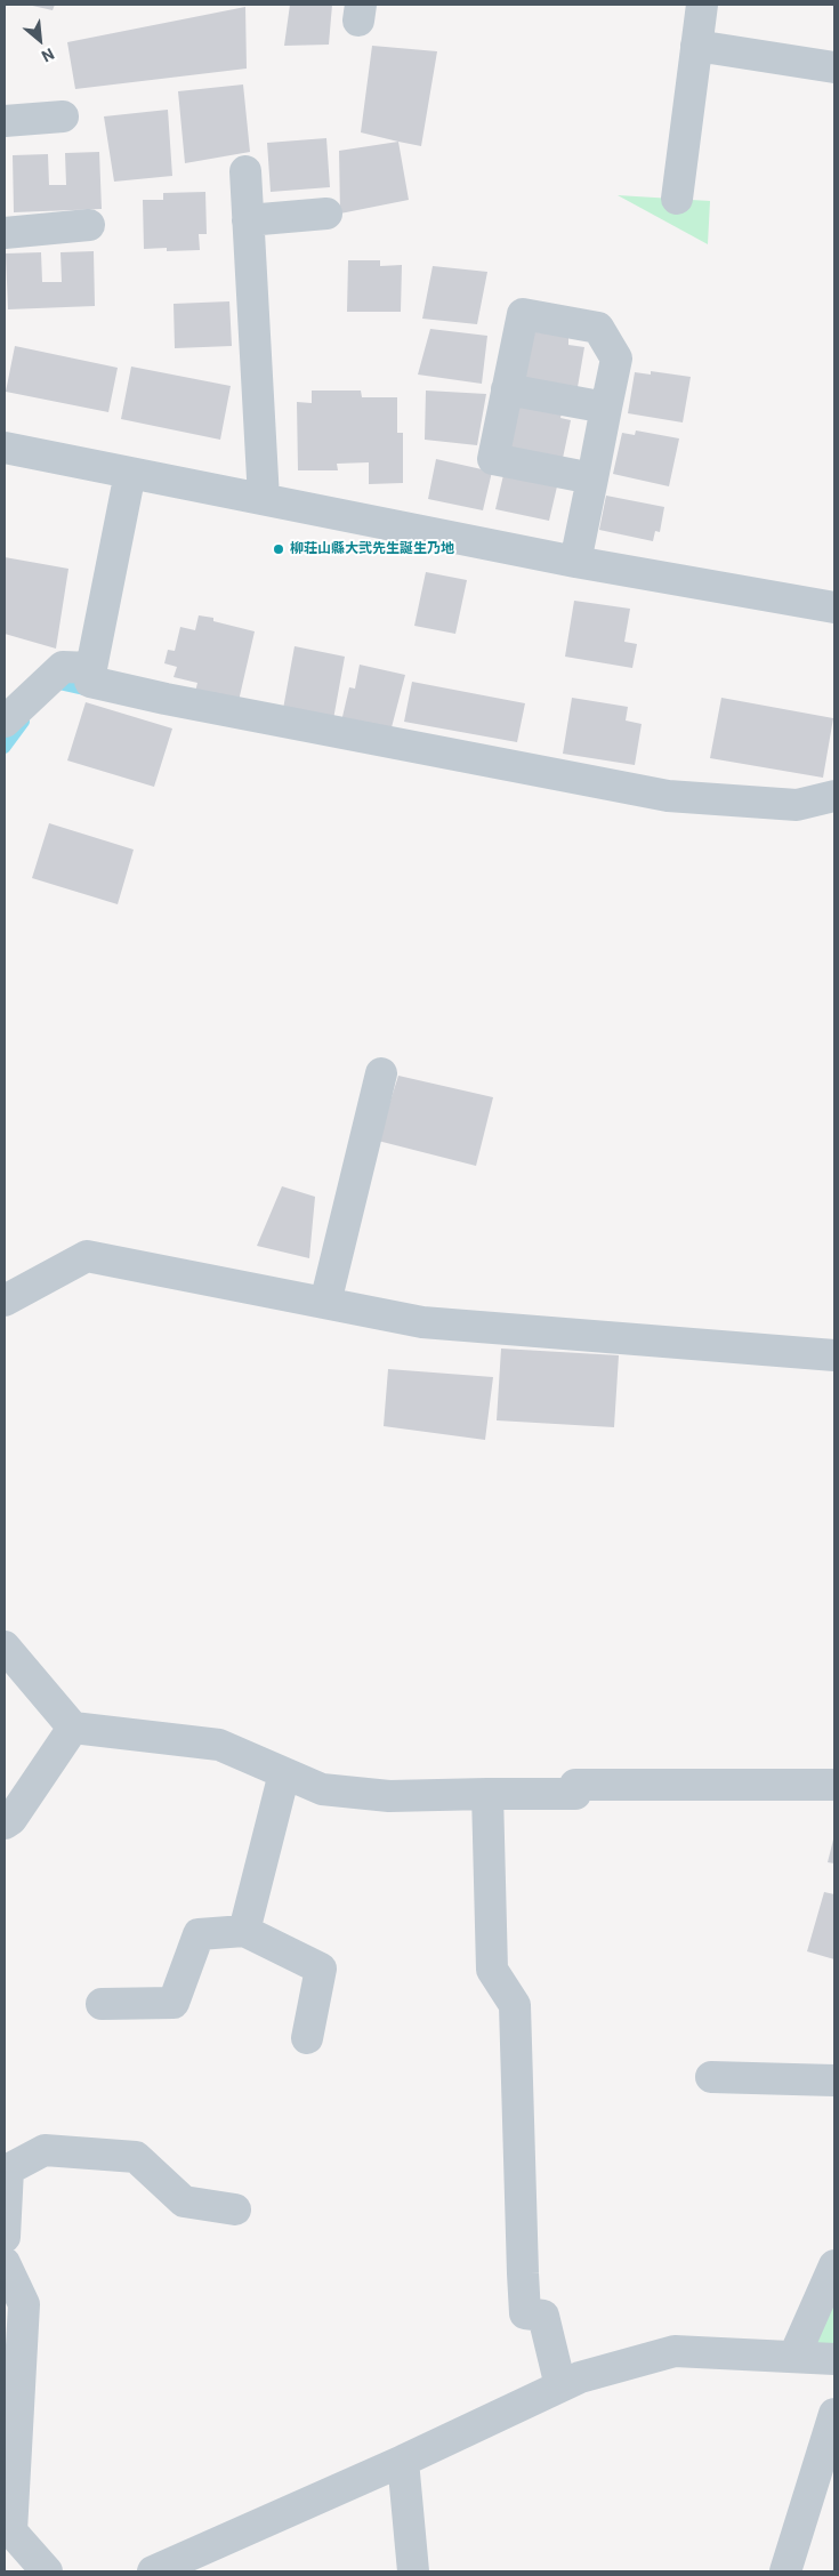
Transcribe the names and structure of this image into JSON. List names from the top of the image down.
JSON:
{
  "places": ["柳荘山縣大弐先生誕生乃地"],
  "north": "bottom right"
}
